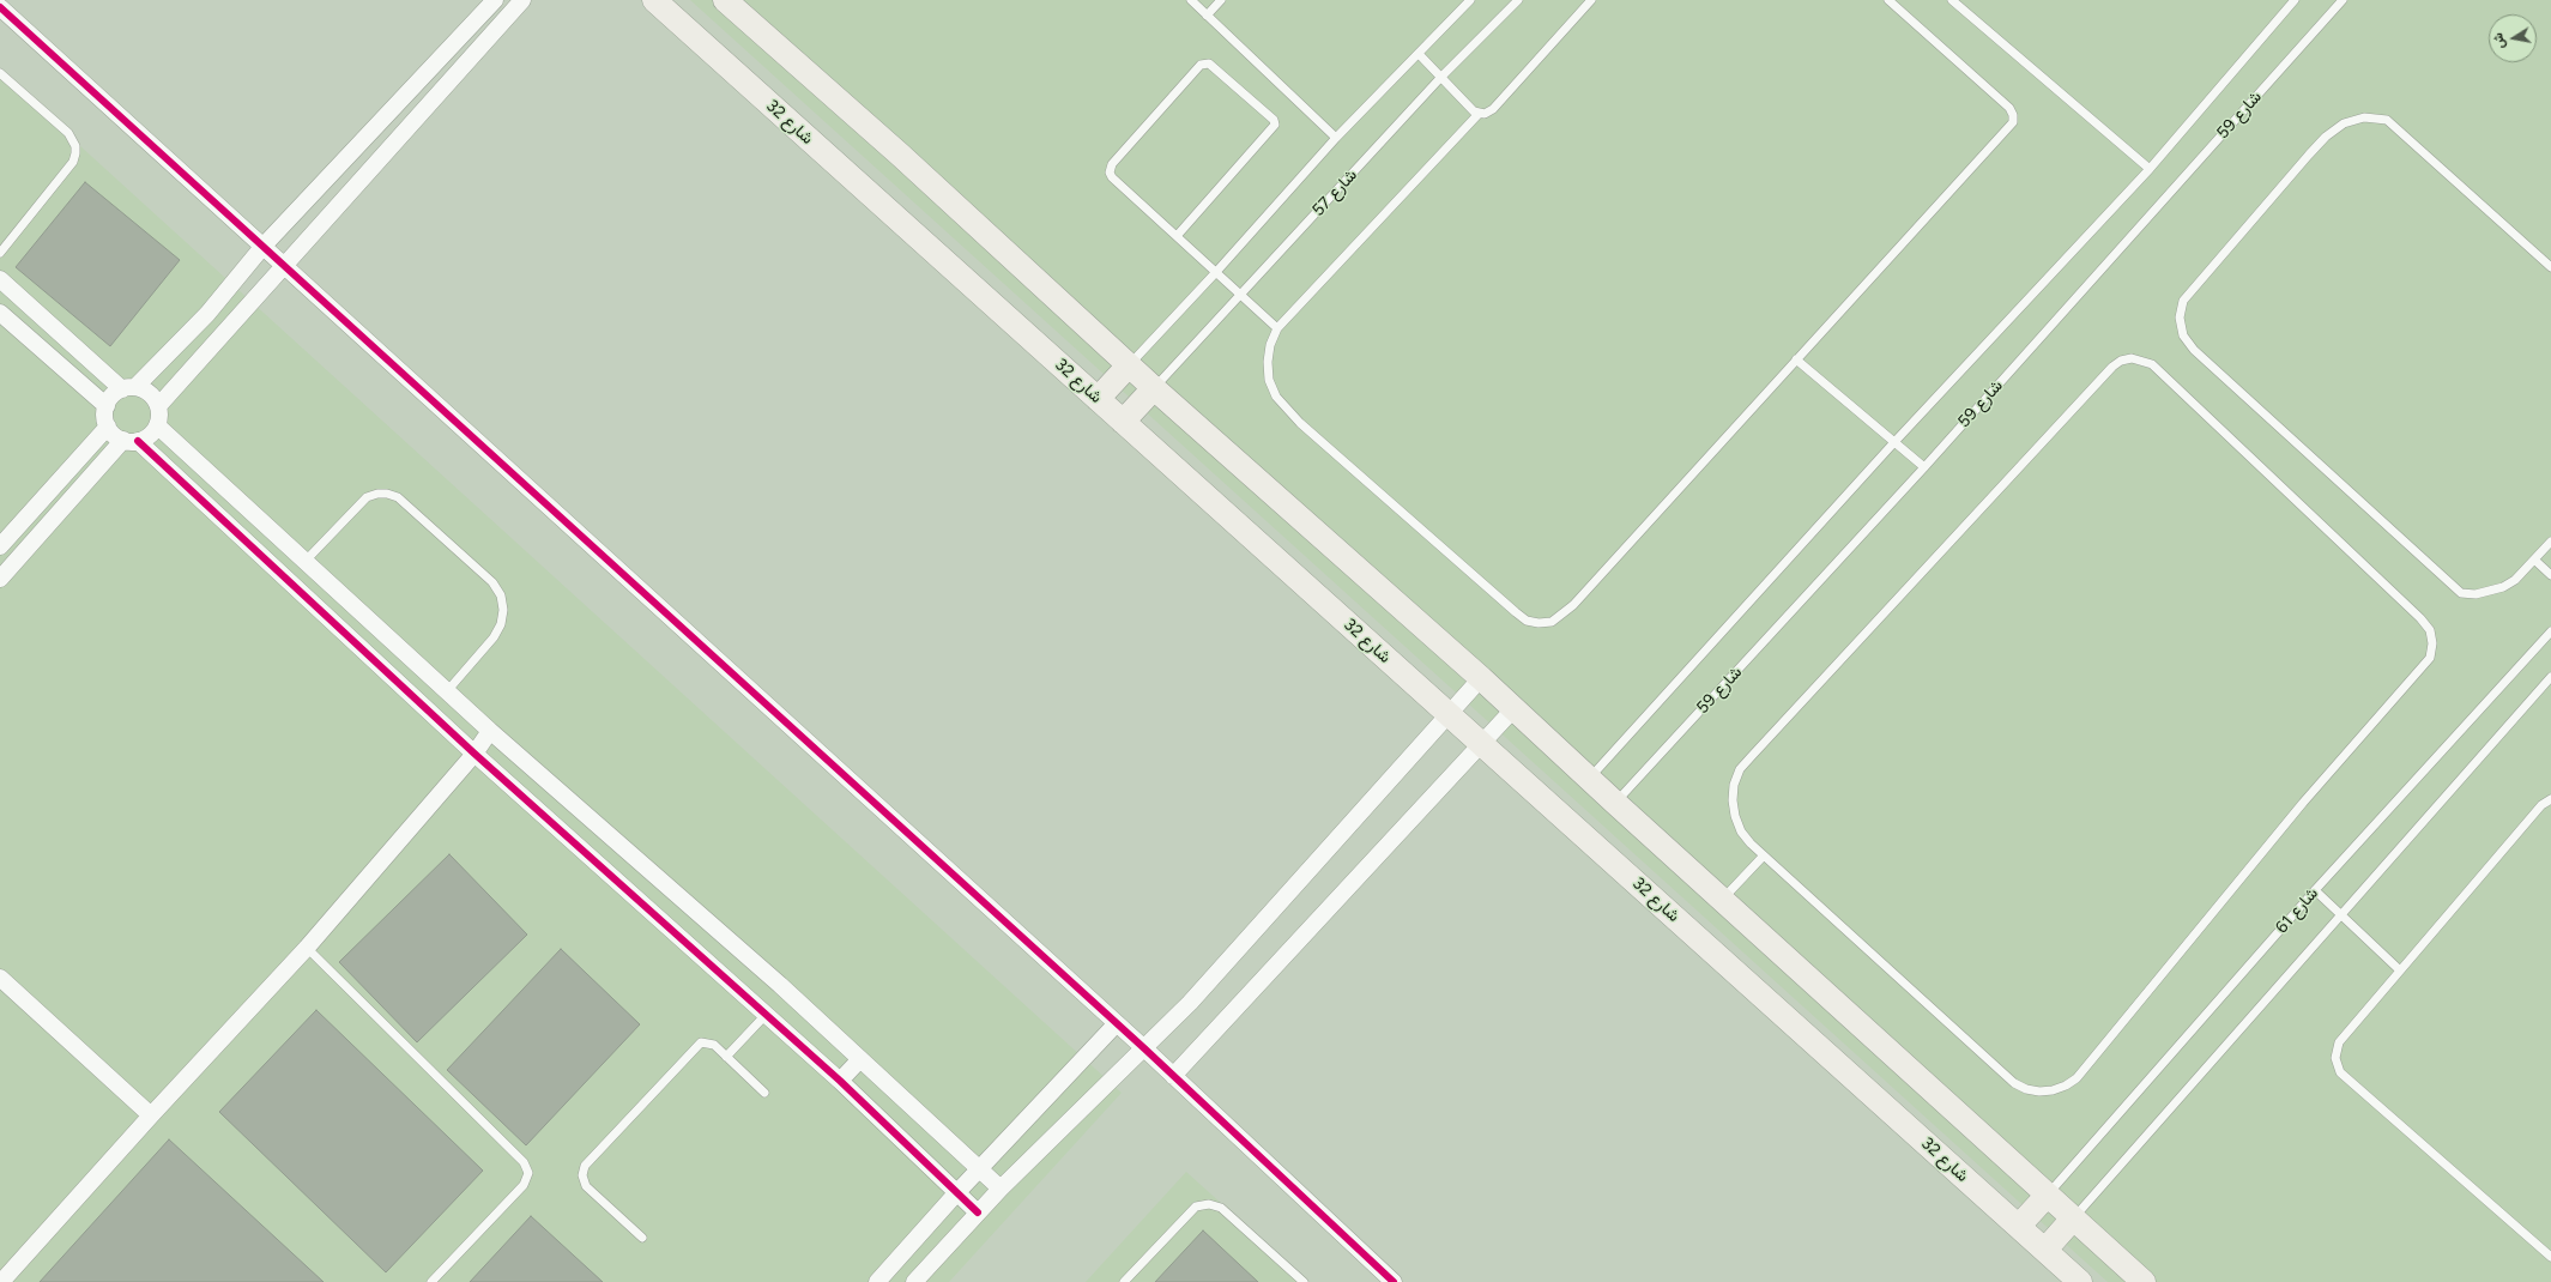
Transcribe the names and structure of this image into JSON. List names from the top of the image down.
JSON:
{
  "streets": {
    "main road": ["شارع 32"],
    "lane": ["شارع 59", "شارع 57", "شارع 61"]
  },
  "north": "left"
}
